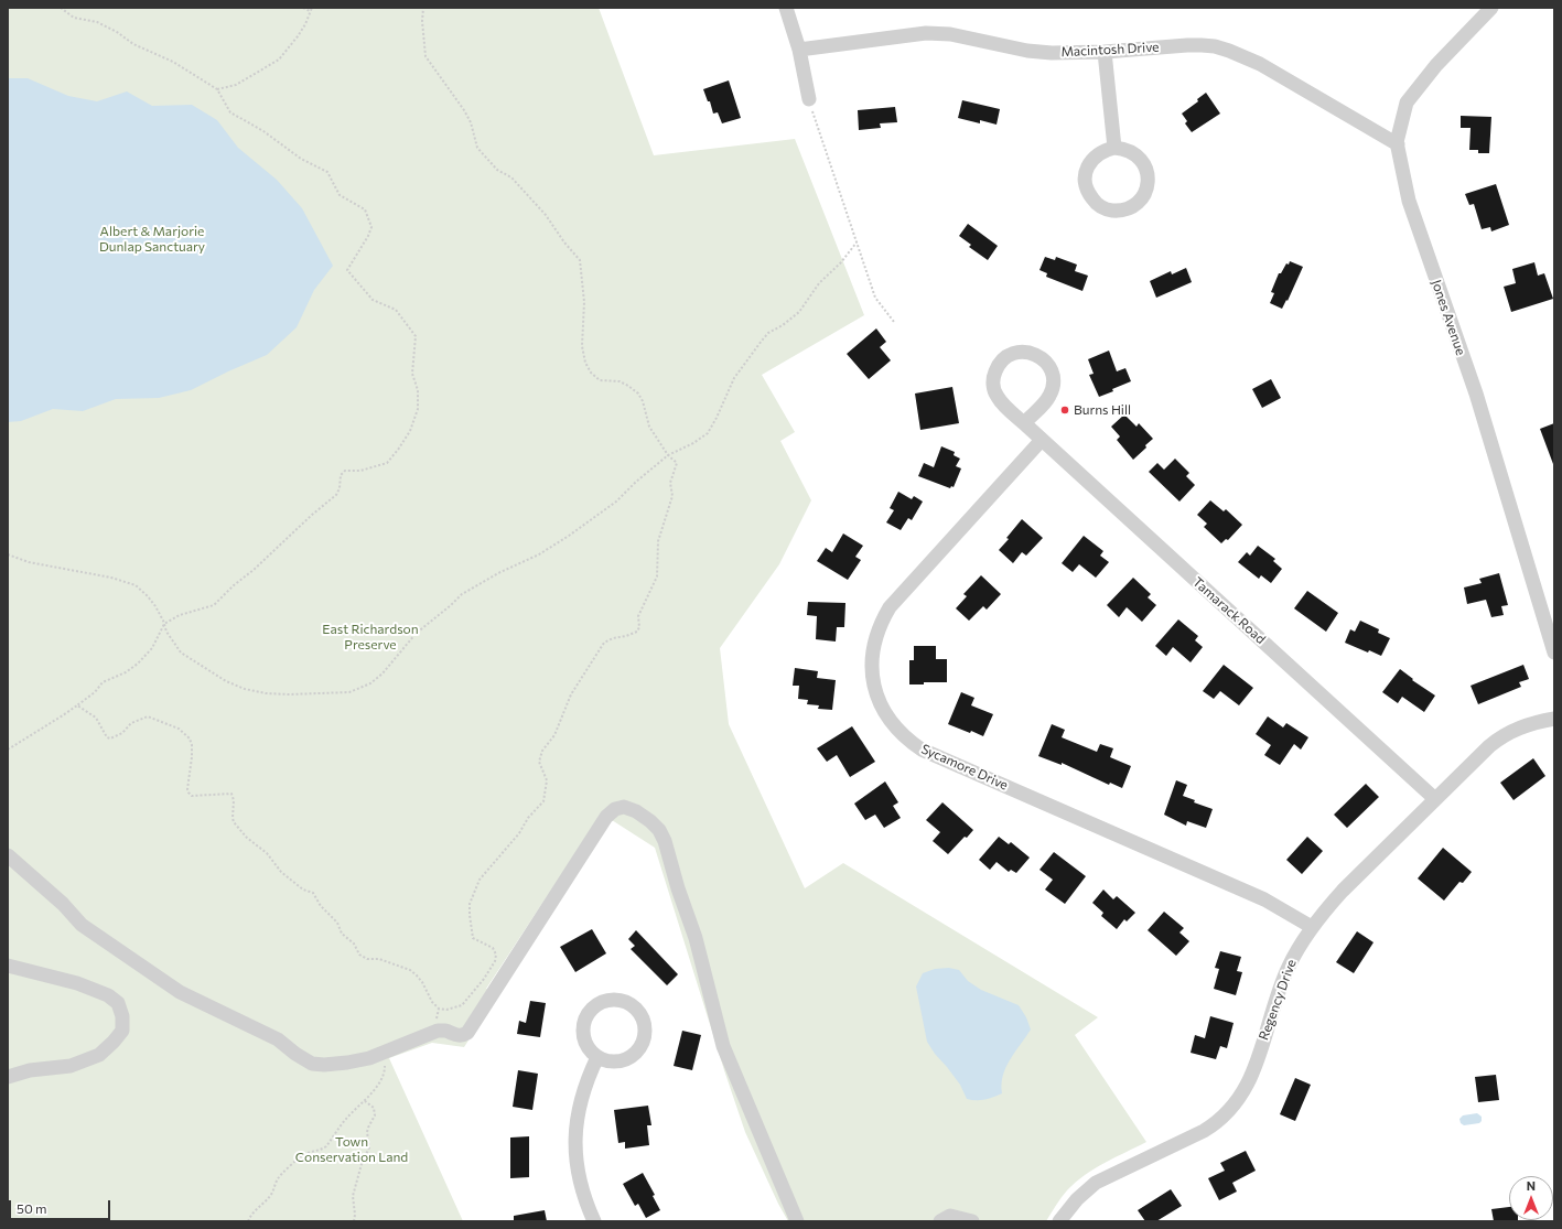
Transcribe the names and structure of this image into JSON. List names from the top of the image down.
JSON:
{
  "streets": {
    "street": [
      "Macintosh Drive",
      "Jones Avenue",
      "Tamarack Road",
      "Sycamore Drive",
      "Regency Drive"
    ]
  },
  "crossings": [
    ["Macintosh Drive", "Jones Avenue"],
    ["Tamarack Road", "Sycamore Drive"],
    ["Tamarack Road", "Regency Drive"],
    ["Sycamore Drive", "Regency Drive"]
  ],
  "parks": ["Albert & Marjorie Dunlap Sanctuary", "East Richardson Preserve", "Town Conservation Land"],
  "places": ["Burns Hill"],
  "scale_bar": "50 m",
  "north": "top"
}
